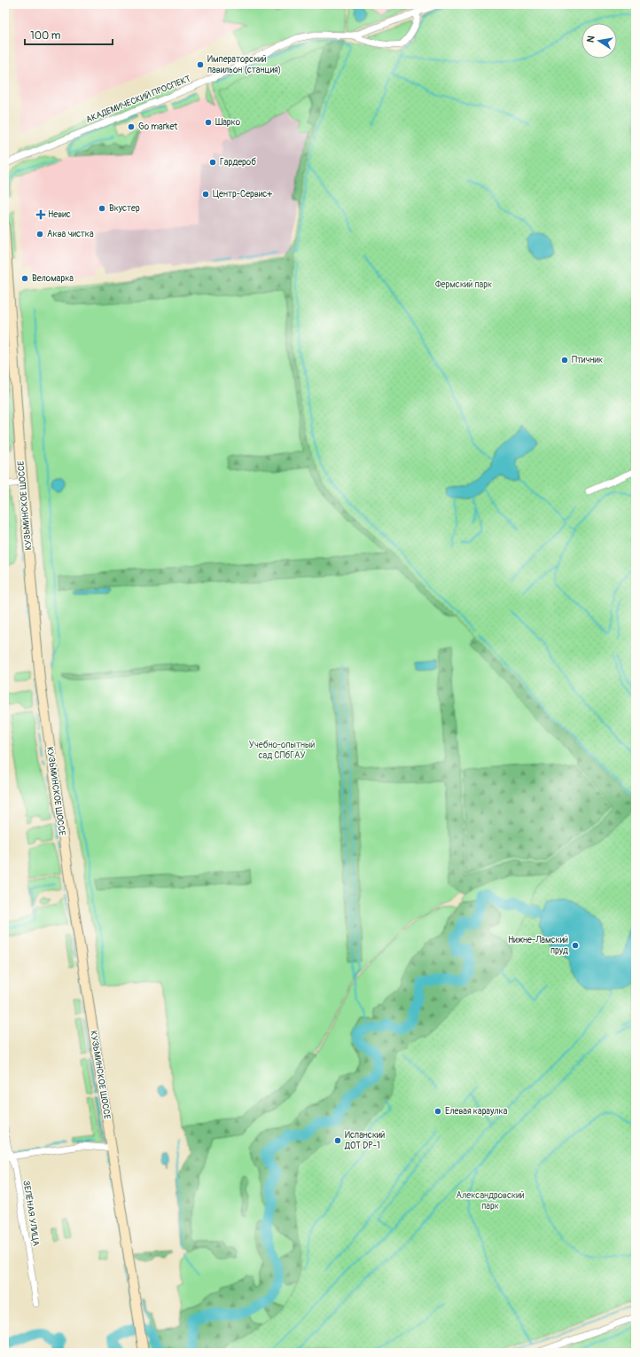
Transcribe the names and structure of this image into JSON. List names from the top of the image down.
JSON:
{
  "streets": {
    "main road": ["КУЗЬМИНСКОЕ ШОССЕ"],
    "street": ["АКАДЕМИЧЕСКИЙ ПРОСПЕКТ", "ЗЕЛЁНАЯ УЛИЦА"]
  },
  "parks": ["Фермский парк", "Учебно-опытный сад СПбГАУ", "Александровский парк"],
  "places": {
    "other": [
      "Императорский павильон (станция)",
      "Шарко",
      "Go market",
      "Гардероб",
      "Центр-Сервис+",
      "Вкустер",
      "Аква чистка",
      "Веломарка",
      "Птичник",
      "Нижне-Ламский пруд",
      "Елевая караулка",
      "Испанский ДОТ DP-1"
    ],
    "health": ["Невис"]
  },
  "scale_bar": "100 m",
  "north": "left"
}
